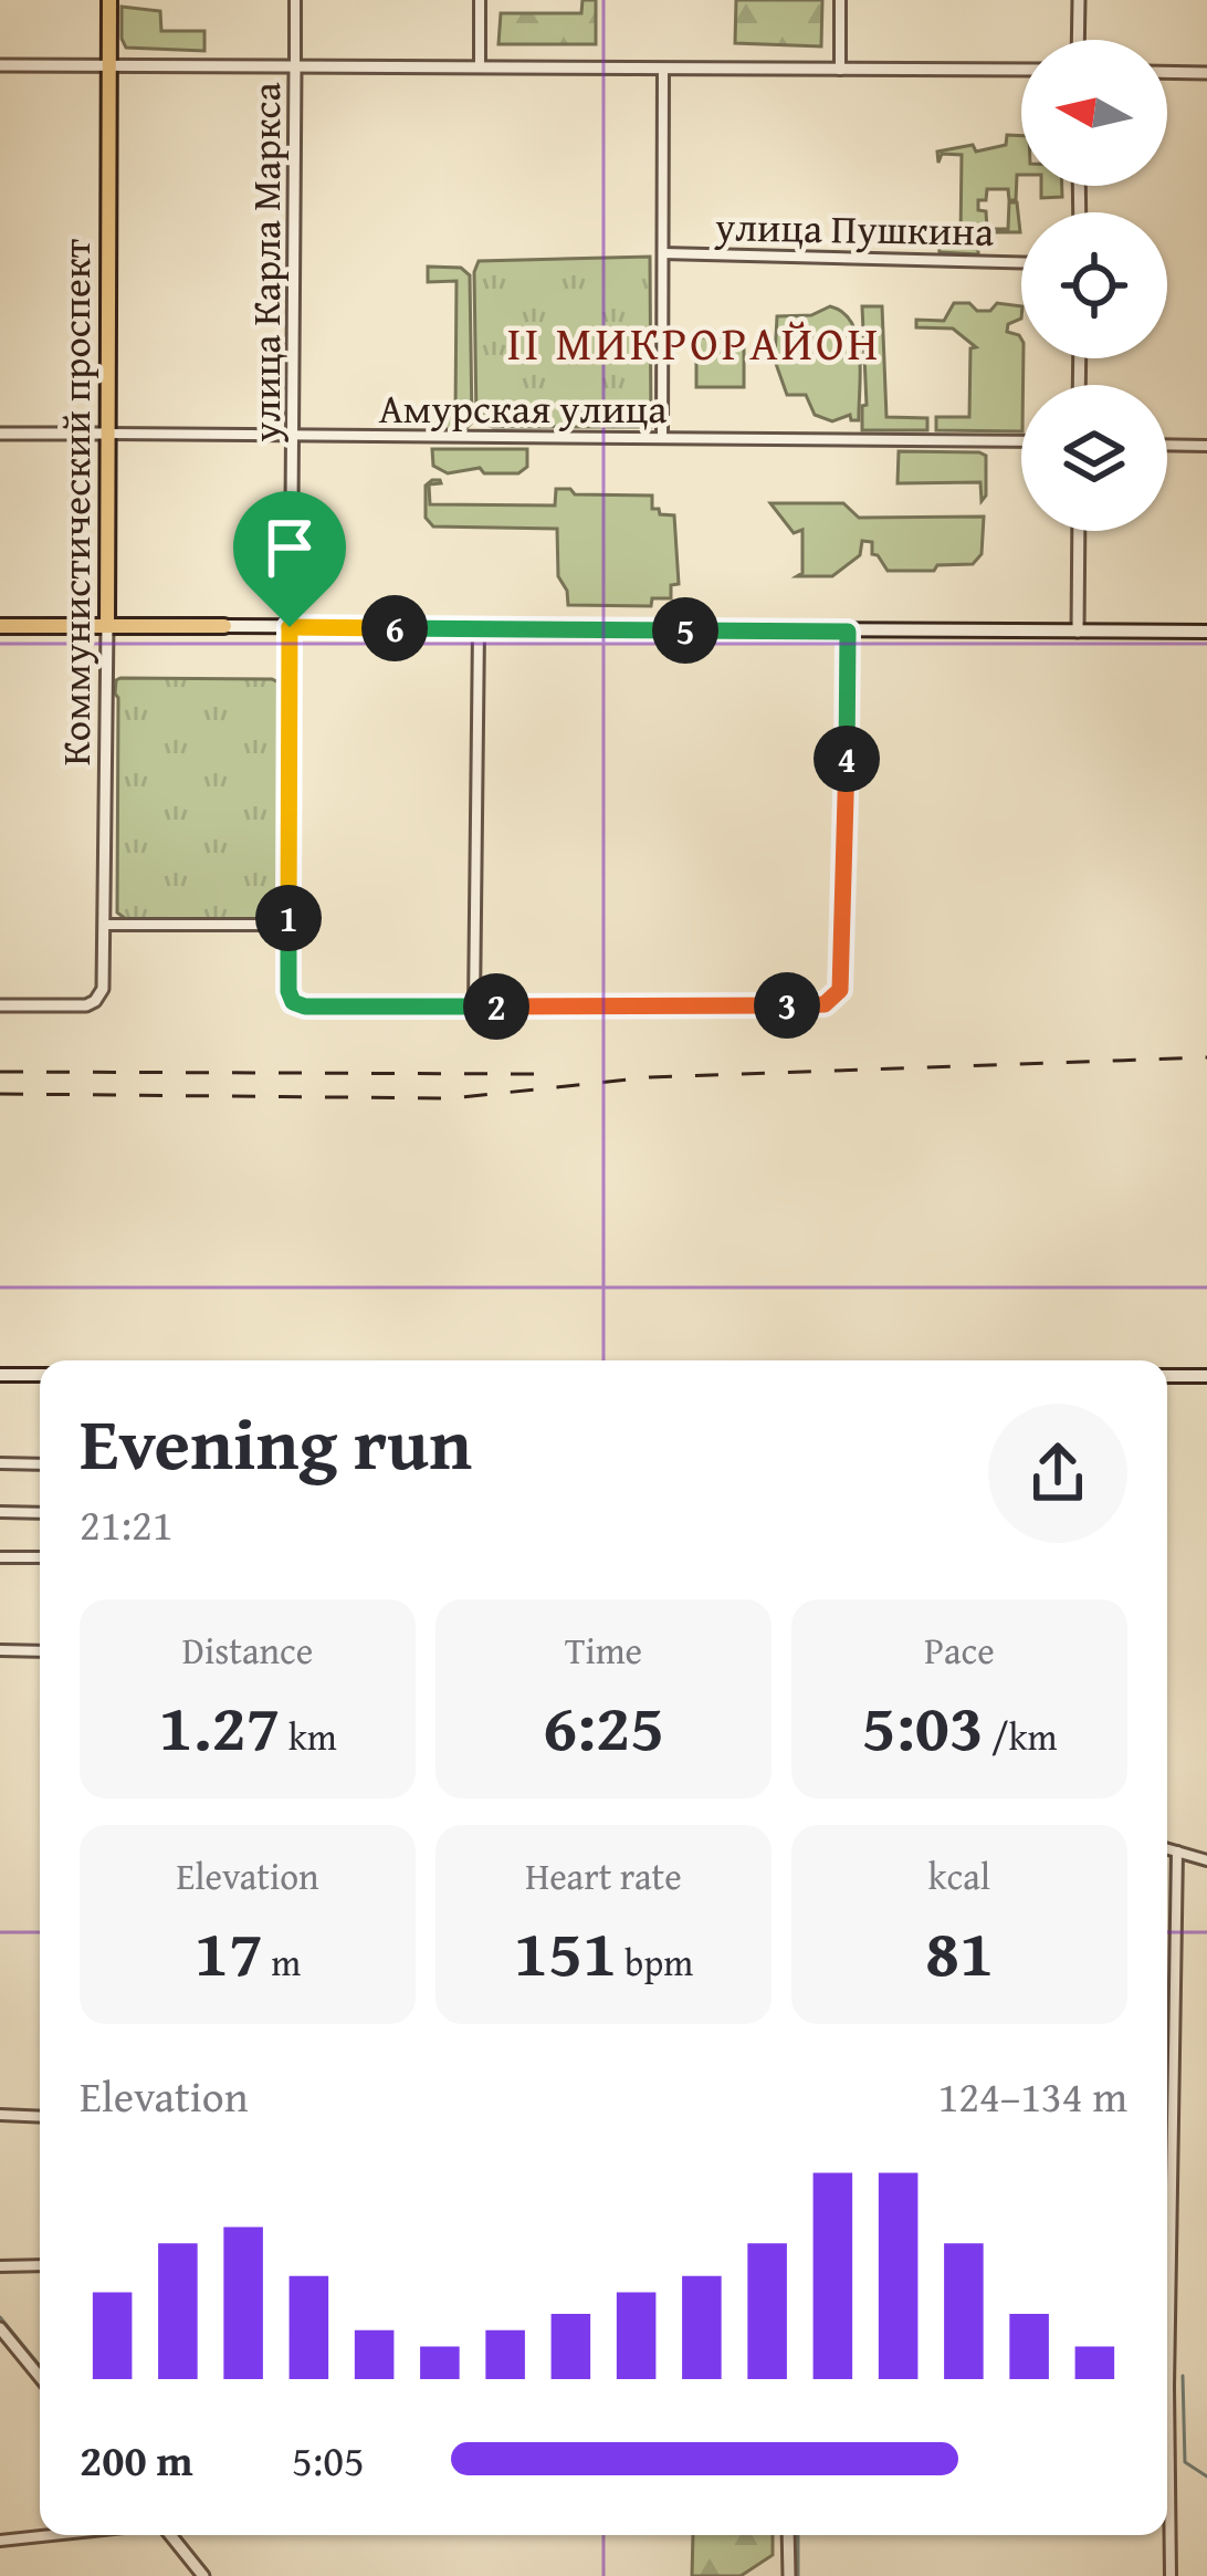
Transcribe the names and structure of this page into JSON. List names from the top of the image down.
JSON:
{
  "streets": {
    "main road": ["Коммунистический проспект"],
    "street": ["улица Пушкина", "улица Карла Маркса", "Амурская улица"]
  },
  "crossings": [
    ["улица Карла Маркса", "Амурская улица"],
    ["Амурская улица", "Коммунистический проспект"]
  ],
  "districts": ["II МИКРОРАЙОН"],
  "north": "left",
  "page": {
    "pins": [
      "6",
      "5",
      "4",
      "1",
      "3",
      "2"
    ],
    "heading": ["Evening run", "21:21"],
    "stats": [
      ["Distance", "1.27 km"],
      ["Time", "6:25"],
      ["Pace", "5:03 /km"],
      ["Elevation", "17 m"],
      ["Heart rate", "151 bpm"],
      ["kcal", "81"]
    ],
    "chart": ["Elevation", "124–134 m"],
    "list": [
      {
        "name": "200 m",
        "note": "5:05"
      }
    ]
  }
}
